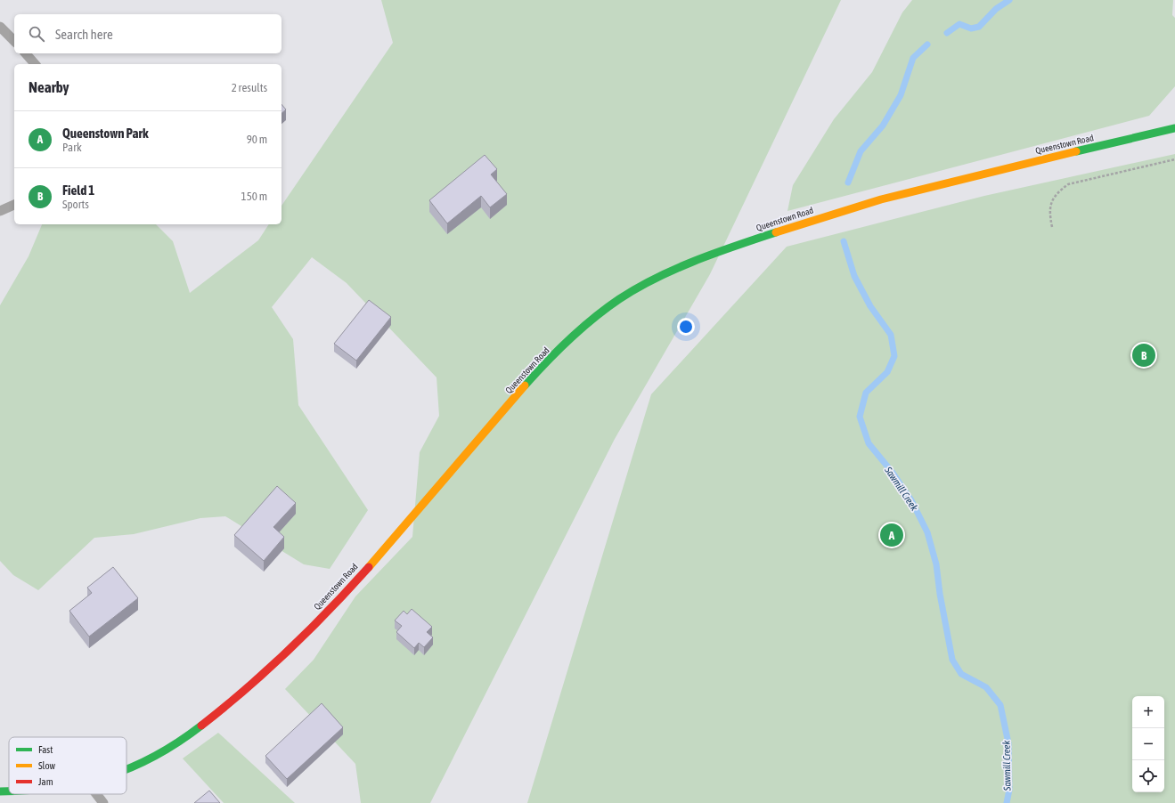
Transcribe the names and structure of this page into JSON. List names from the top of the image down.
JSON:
{
  "streets": {
    "street": ["Queenstown Road"]
  },
  "water": ["Sawmill Creek"],
  "legend": ["Fast", "Slow", "Jam"],
  "page": {
    "search": "Search here",
    "heading": ["Nearby", "2 results"],
    "list": [
      {
        "mark": "A",
        "name": "Queenstown Park",
        "note": "Park",
        "value": "90 m"
      },
      {
        "mark": "B",
        "name": "Field 1",
        "note": "Sports",
        "value": "150 m"
      }
    ],
    "pins": ["B", "A"],
    "map_buttons": ["+", "−"]
  }
}
